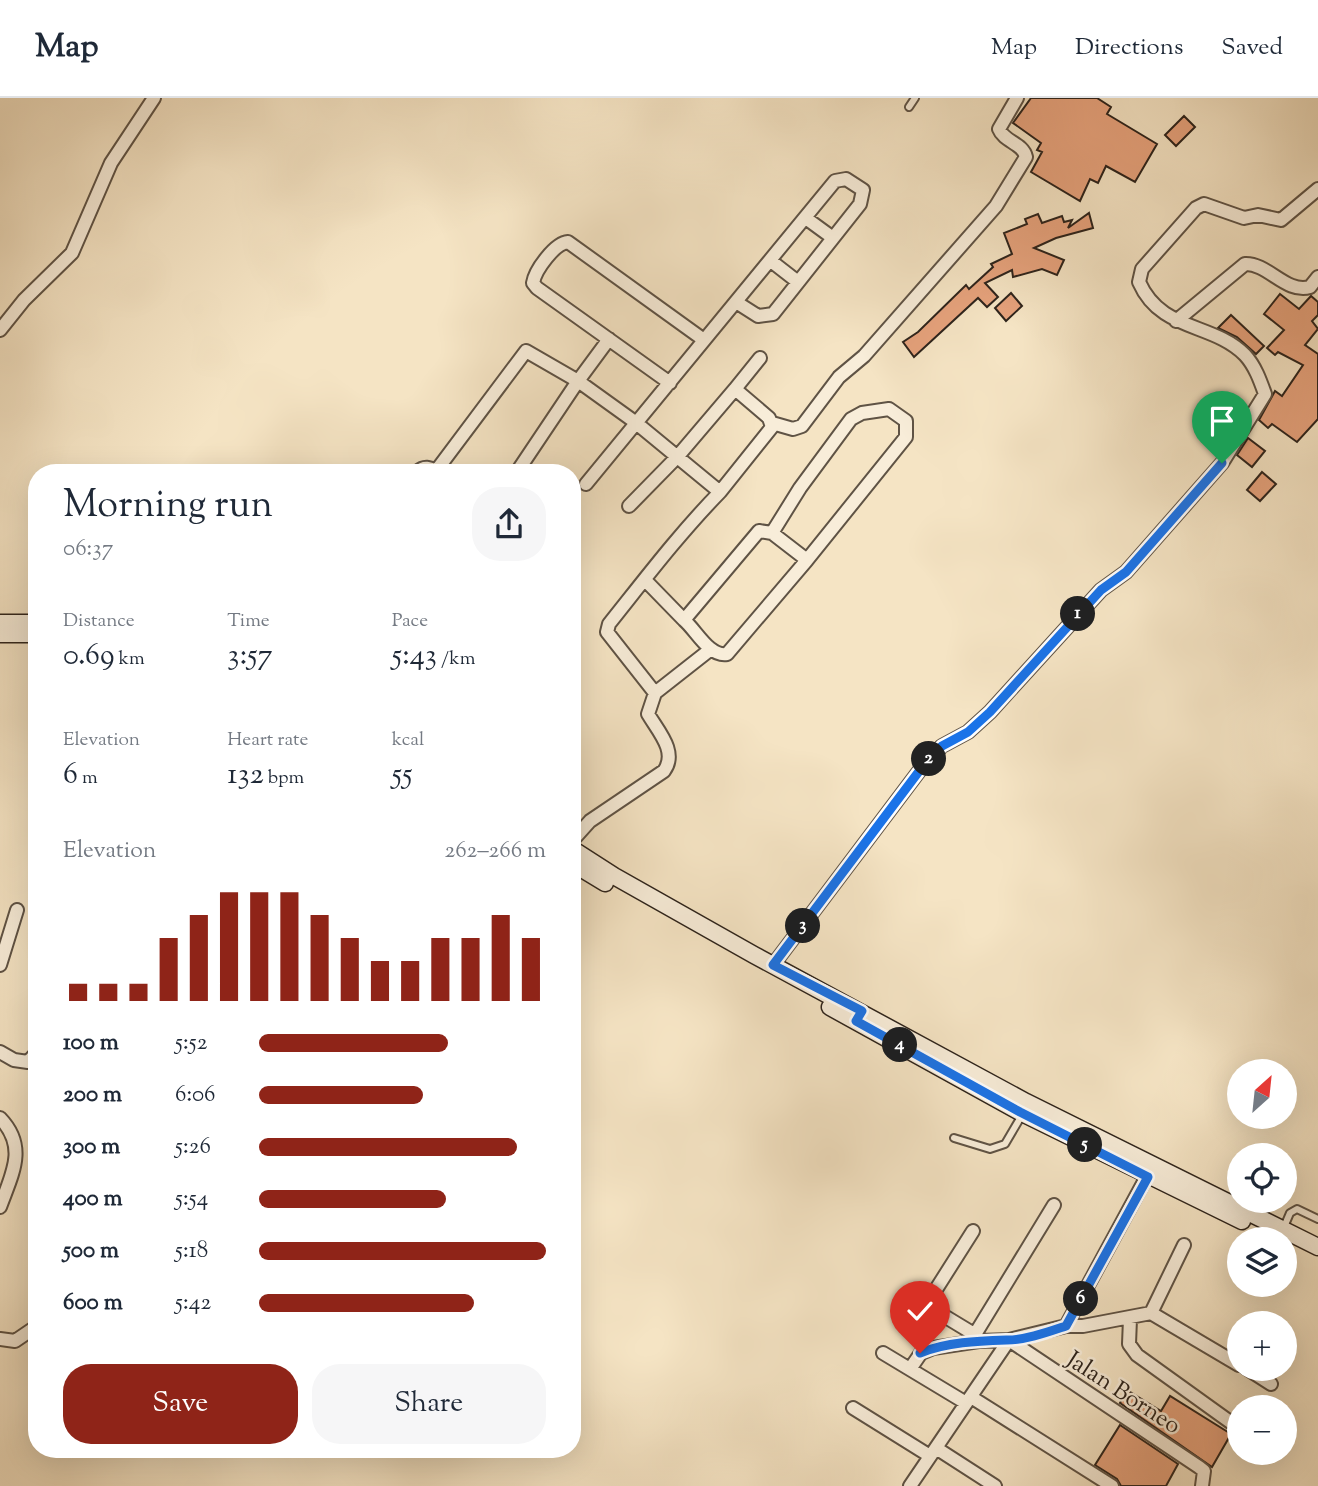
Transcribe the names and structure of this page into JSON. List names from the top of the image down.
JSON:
{
  "streets": {
    "street": ["Jalan Borneo"]
  },
  "north": "top right",
  "page": {
    "header": "Map",
    "nav": ["Map", "Directions", "Saved"],
    "heading": ["Morning run", "06:37"],
    "stats": [
      ["Distance", "0.69 km"],
      ["Time", "3:57"],
      ["Pace", "5:43 /km"],
      ["Elevation", "6 m"],
      ["Heart rate", "132 bpm"],
      ["kcal", "55"]
    ],
    "pins": [
      "1",
      "2",
      "3",
      "4",
      "5",
      "6"
    ],
    "chart": ["Elevation", "262–266 m"],
    "list": [
      {
        "name": "100 m",
        "note": "5:52"
      },
      {
        "name": "200 m",
        "note": "6:06"
      },
      {
        "name": "300 m",
        "note": "5:26"
      },
      {
        "name": "400 m",
        "note": "5:54"
      },
      {
        "name": "500 m",
        "note": "5:18"
      },
      {
        "name": "600 m",
        "note": "5:42"
      }
    ],
    "map_buttons": ["+", "−"],
    "buttons": ["Save", "Share"]
  }
}
